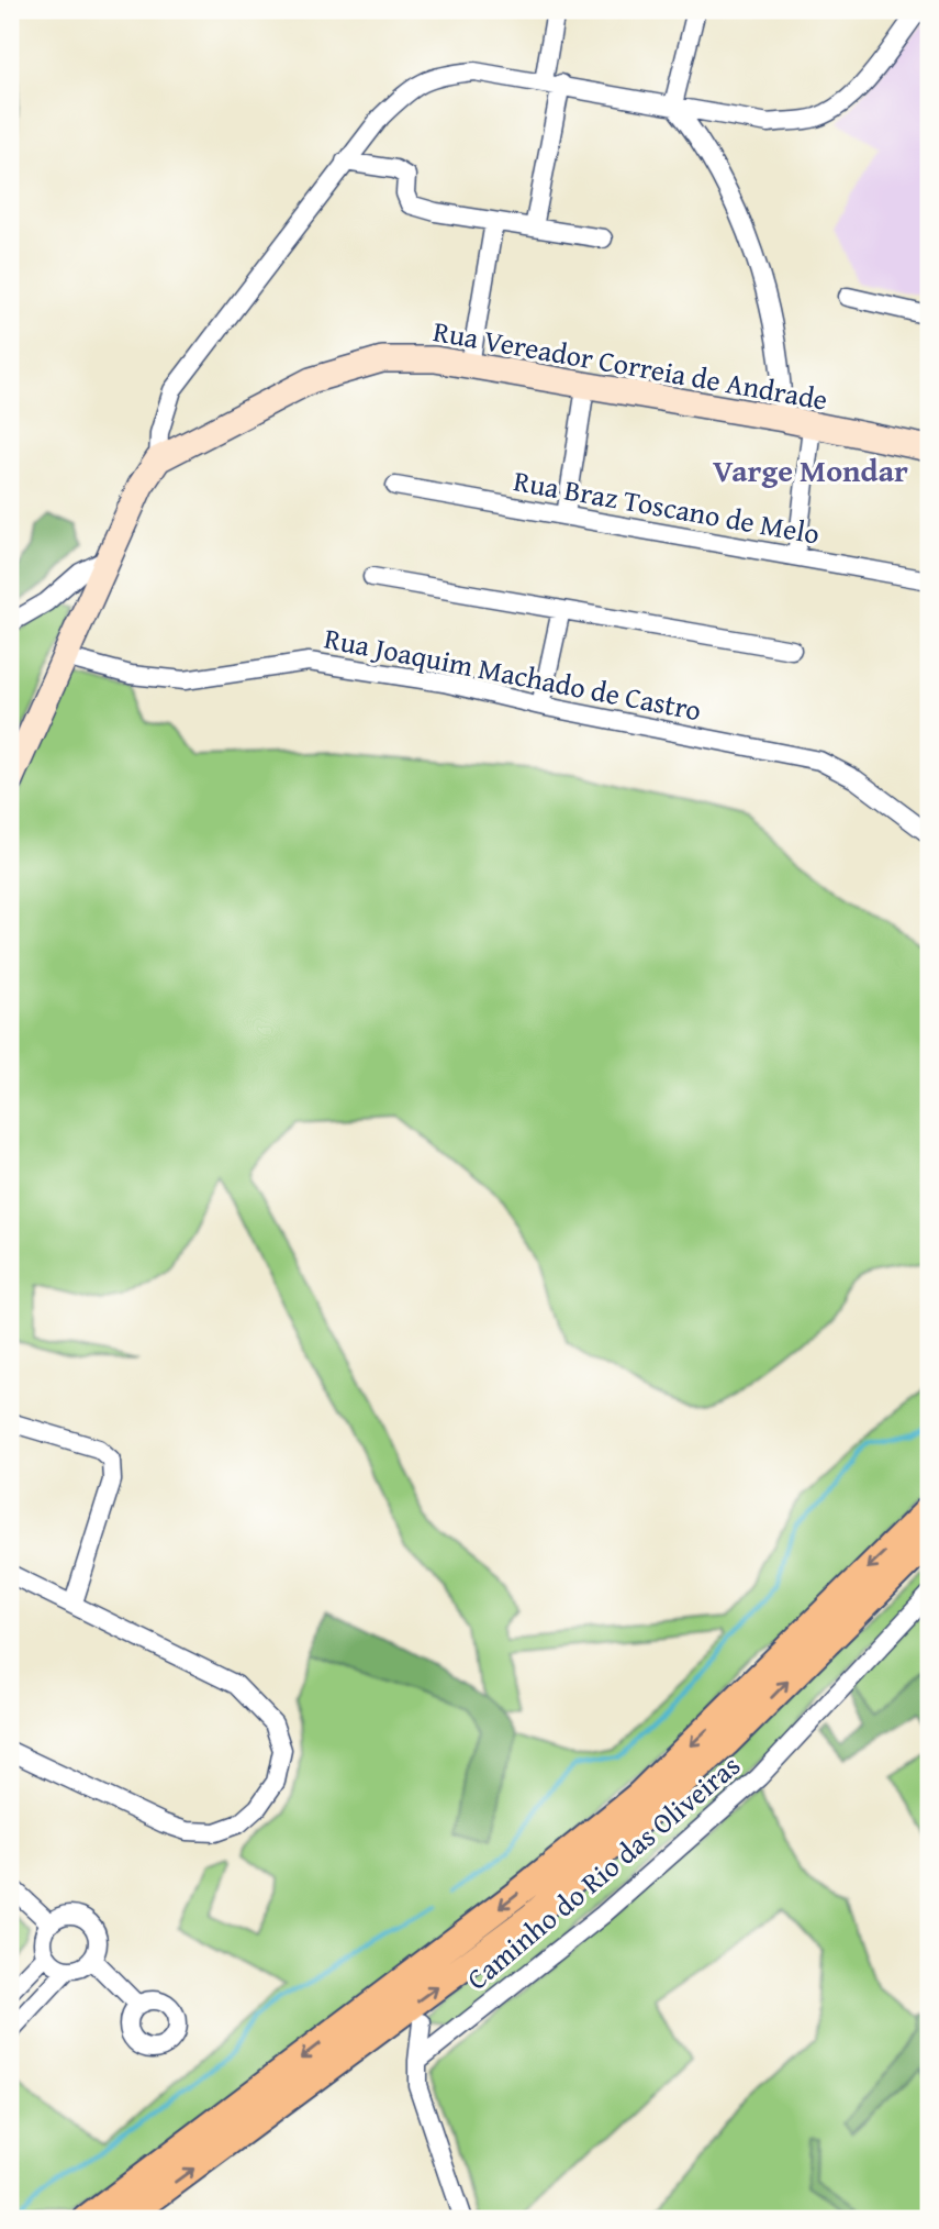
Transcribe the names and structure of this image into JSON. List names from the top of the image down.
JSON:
{
  "streets": {
    "street": [
      "Rua Vereador Correia de Andrade",
      "Rua Braz Toscano de Melo",
      "Rua Joaquim Machado de Castro",
      "Caminho do Rio das Oliveiras"
    ]
  },
  "districts": ["Varge Mondar"]
}
